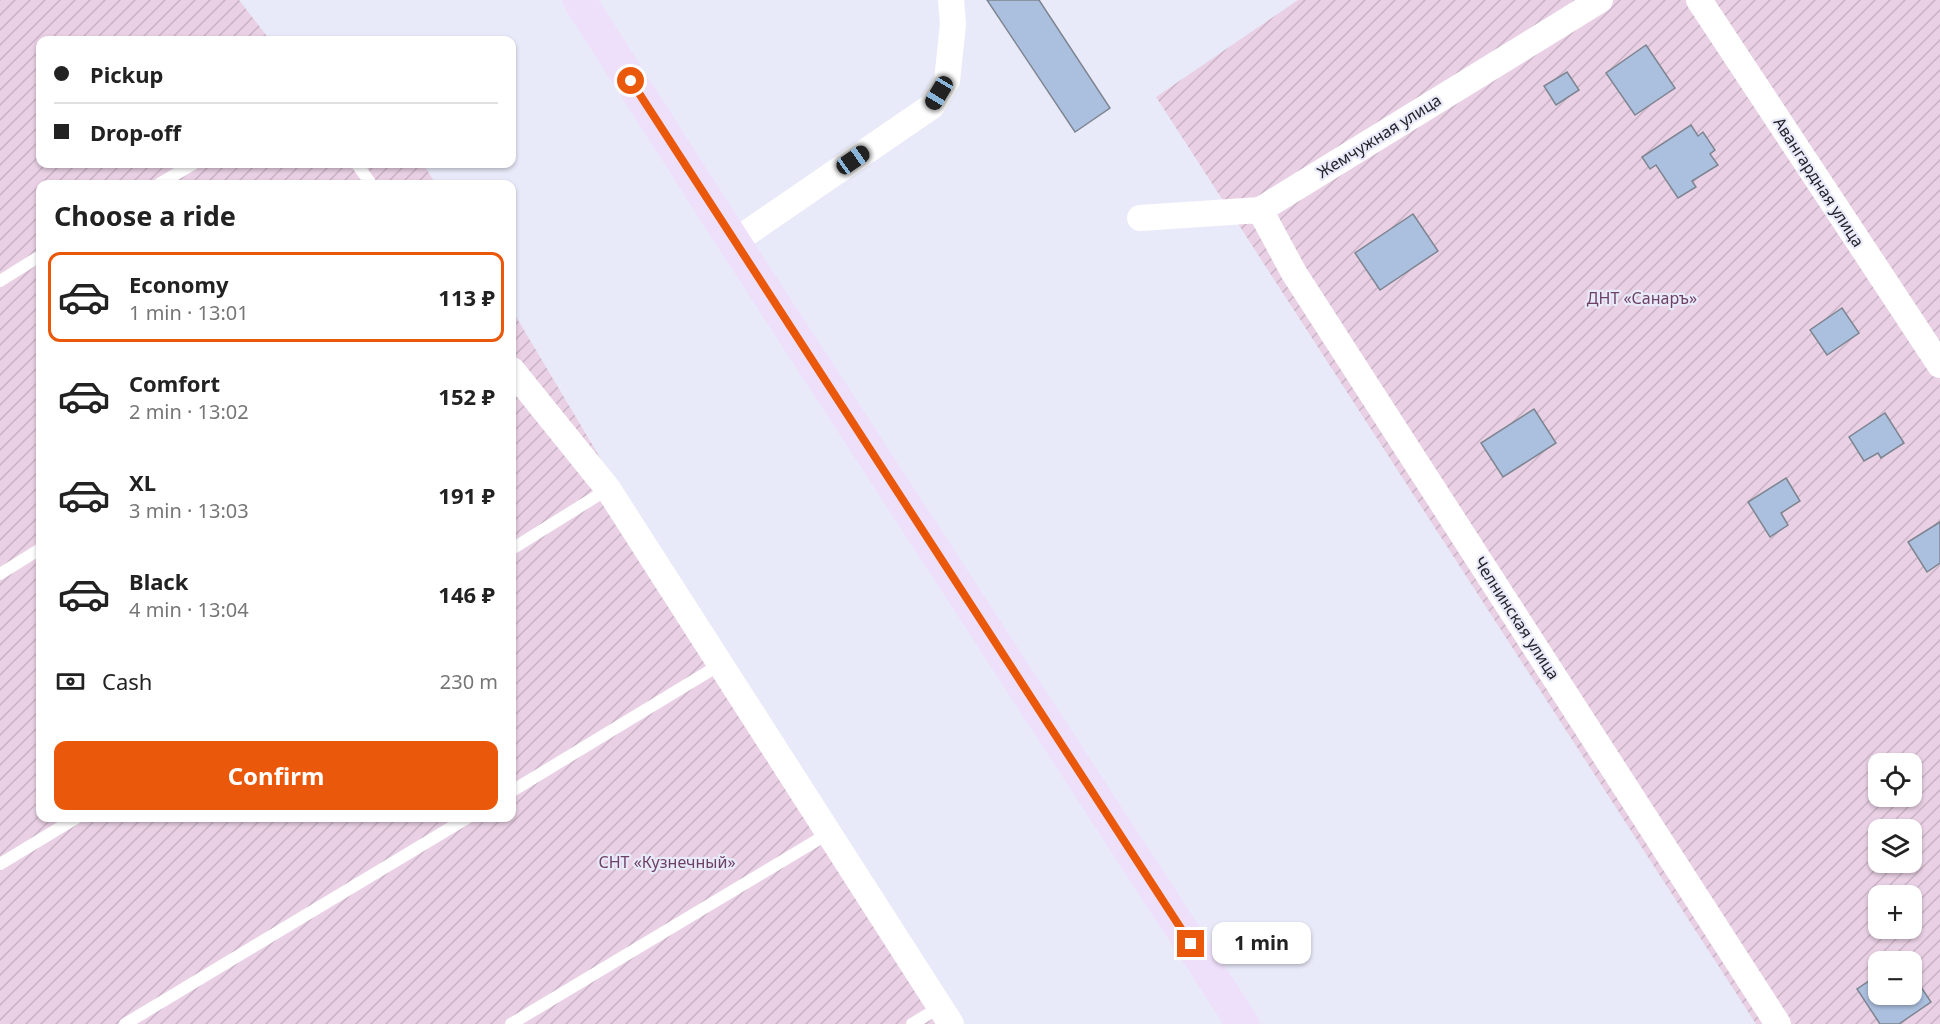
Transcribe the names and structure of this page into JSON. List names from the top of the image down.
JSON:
{
  "streets": {
    "street": ["Жемчужная улица", "Авангардная улица", "Челнинская улица"]
  },
  "crossings": [
    ["Жемчужная улица", "Челнинская улица"]
  ],
  "parks": ["ДНТ «Санаръ»", "СНТ «Кузнечный»"],
  "page": {
    "banner": ["Pickup", "Drop-off"],
    "heading": "Choose a ride",
    "list": [
      {
        "name": "Economy",
        "note": "1 min · 13:01",
        "value": "113 ₽"
      },
      {
        "name": "Comfort",
        "note": "2 min · 13:02",
        "value": "152 ₽"
      },
      {
        "name": "XL",
        "note": "3 min · 13:03",
        "value": "191 ₽"
      },
      {
        "name": "Black",
        "note": "4 min · 13:04",
        "value": "146 ₽"
      }
    ],
    "pay": ["Cash", "230 m"],
    "buttons": "Confirm",
    "map_buttons": ["+", "−"],
    "bubble": "1 min"
  }
}
